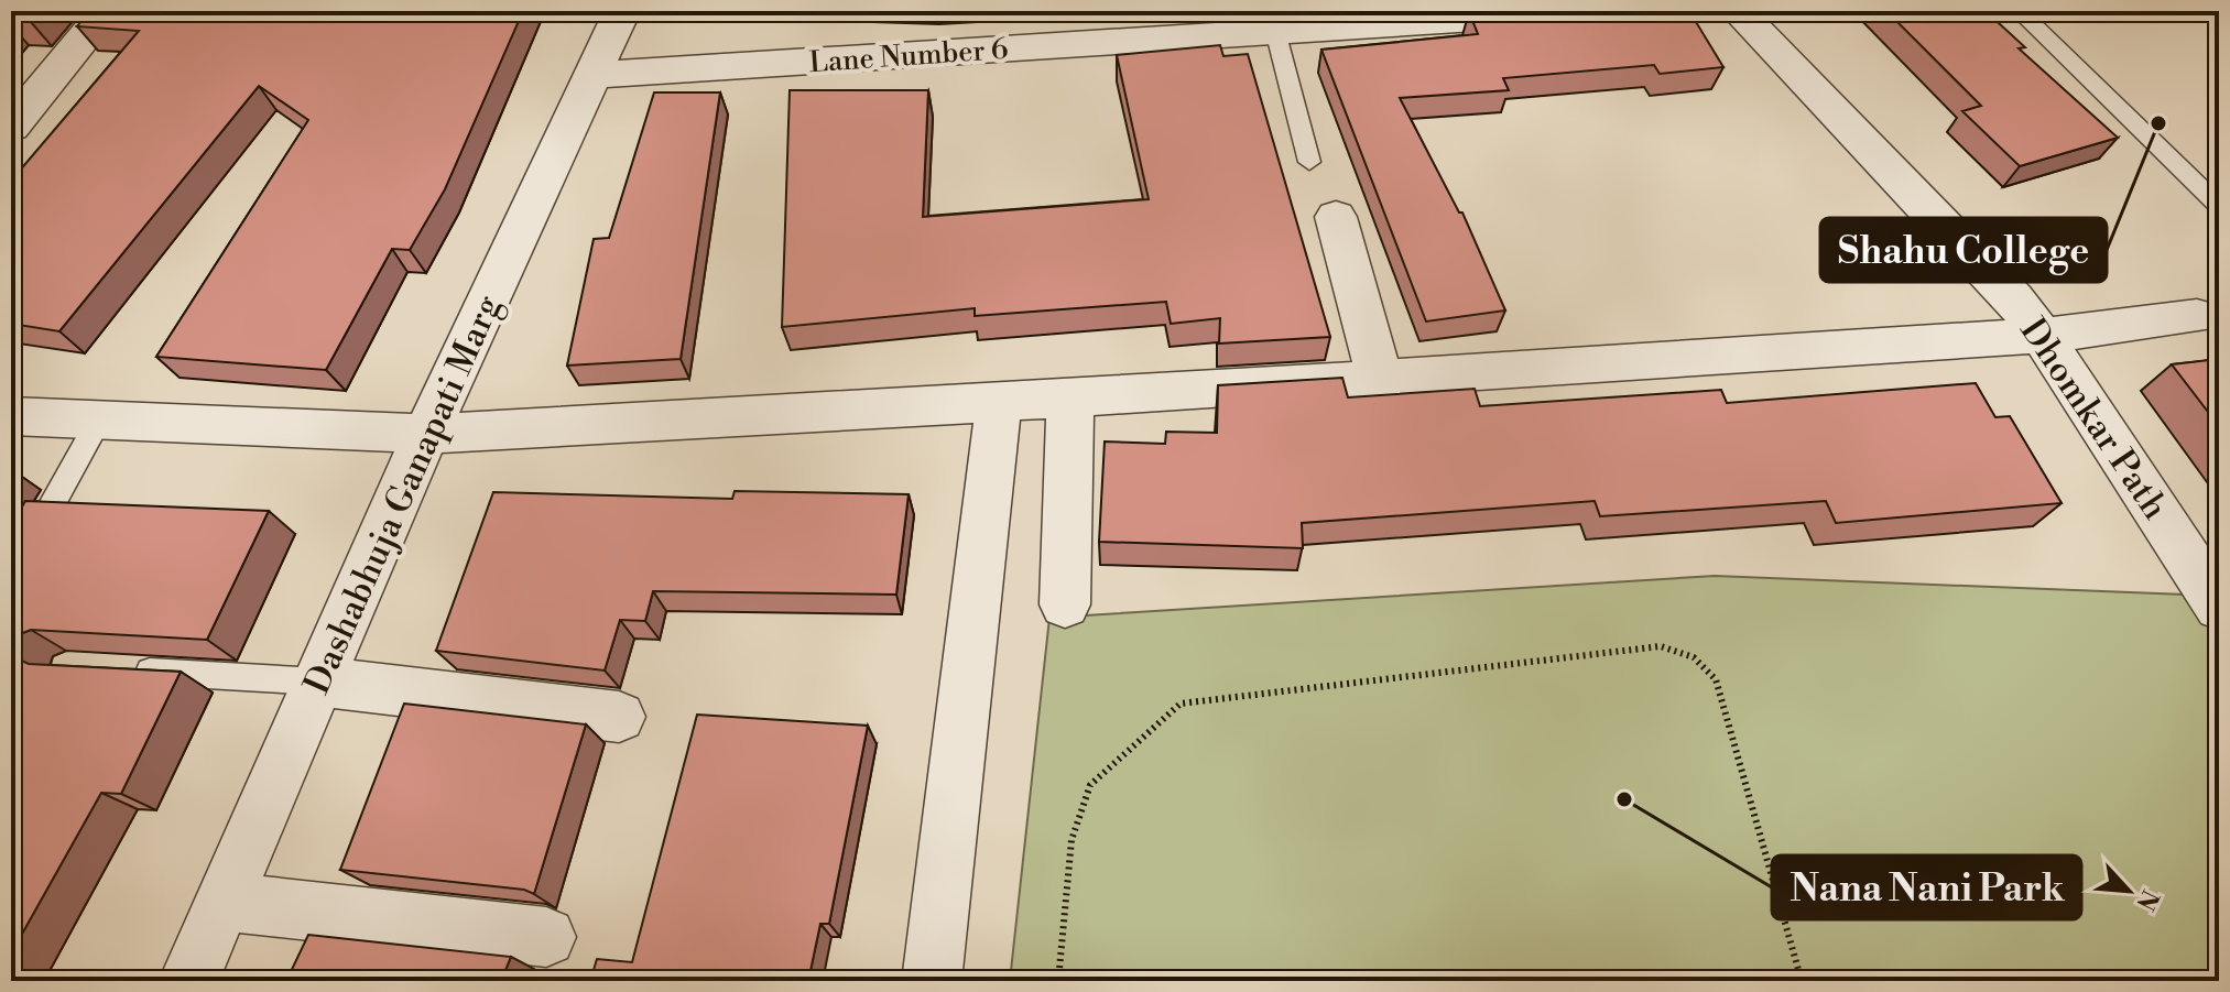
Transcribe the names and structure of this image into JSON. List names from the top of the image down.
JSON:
{
  "streets": {
    "street": ["Lane Number 6", "Dhomkar Path", "Dashabhuja Ganapati Marg"]
  },
  "crossings": [
    ["Lane Number 6", "Dashabhuja Ganapati Marg"]
  ],
  "places": ["Shahu College", "Nana Nani Park"],
  "north": "bottom right"
}
